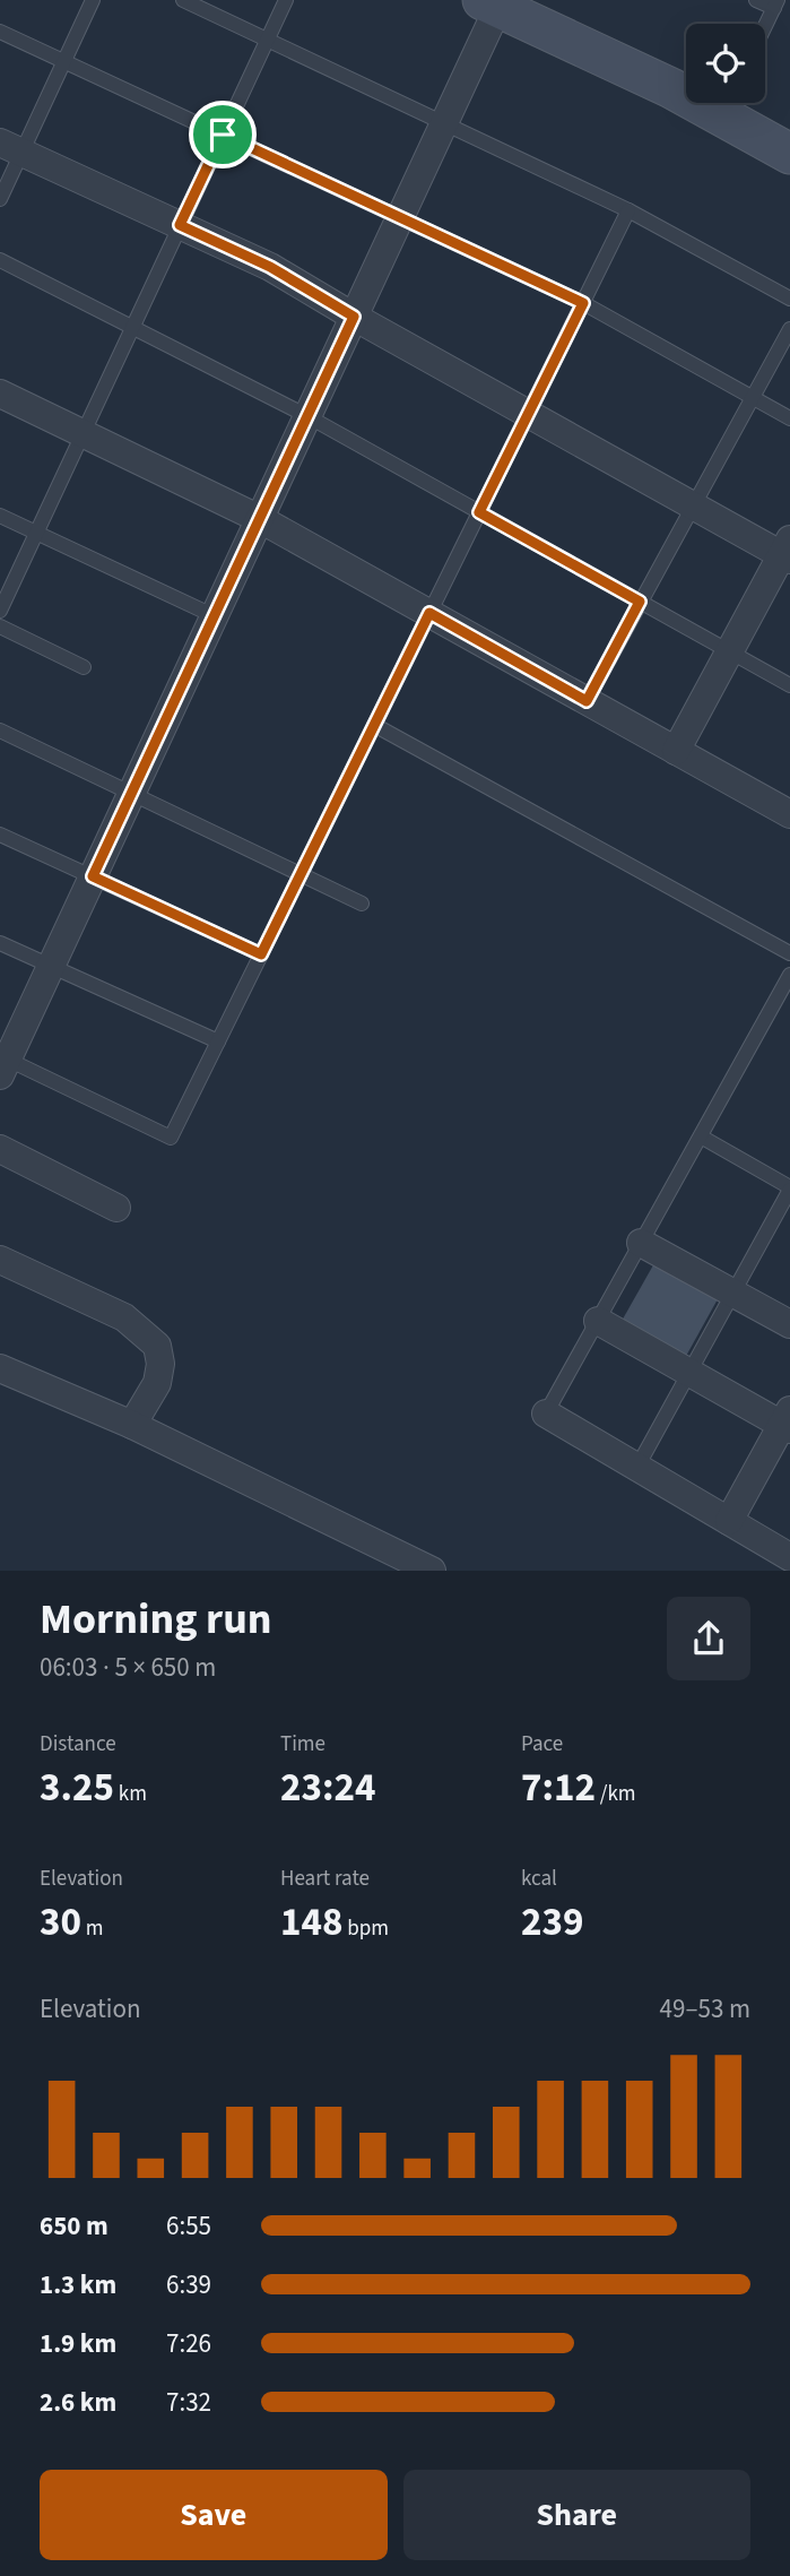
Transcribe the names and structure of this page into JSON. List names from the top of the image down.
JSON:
{
  "page": {
    "heading": ["Morning run", "06:03 · 5 × 650 m"],
    "stats": [
      ["Distance", "3.25 km"],
      ["Time", "23:24"],
      ["Pace", "7:12 /km"],
      ["Elevation", "30 m"],
      ["Heart rate", "148 bpm"],
      ["kcal", "239"]
    ],
    "chart": ["Elevation", "49–53 m"],
    "list": [
      {
        "name": "650 m",
        "note": "6:55"
      },
      {
        "name": "1.3 km",
        "note": "6:39"
      },
      {
        "name": "1.9 km",
        "note": "7:26"
      },
      {
        "name": "2.6 km",
        "note": "7:32"
      }
    ],
    "buttons": ["Save", "Share"]
  }
}
